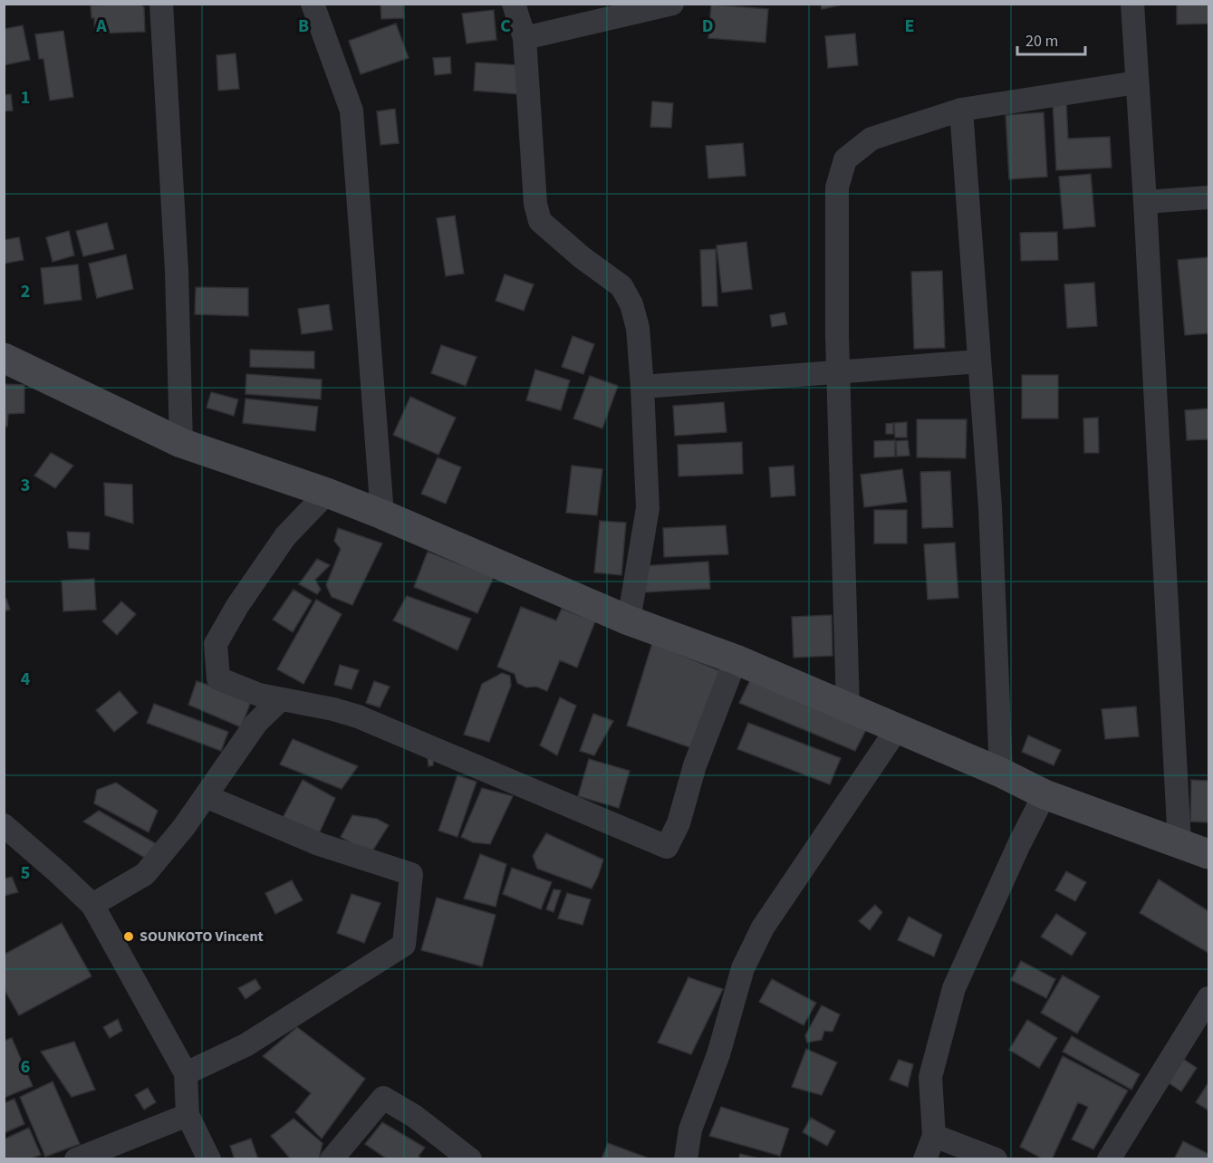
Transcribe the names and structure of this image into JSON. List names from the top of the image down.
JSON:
{
  "places": ["SOUNKOTO Vincent"],
  "scale_bar": "20 m",
  "grid": {
    "columns": [
      "A",
      "B",
      "C",
      "D",
      "E"
    ],
    "rows": [
      "1",
      "2",
      "3",
      "4",
      "5",
      "6"
    ]
  }
}
